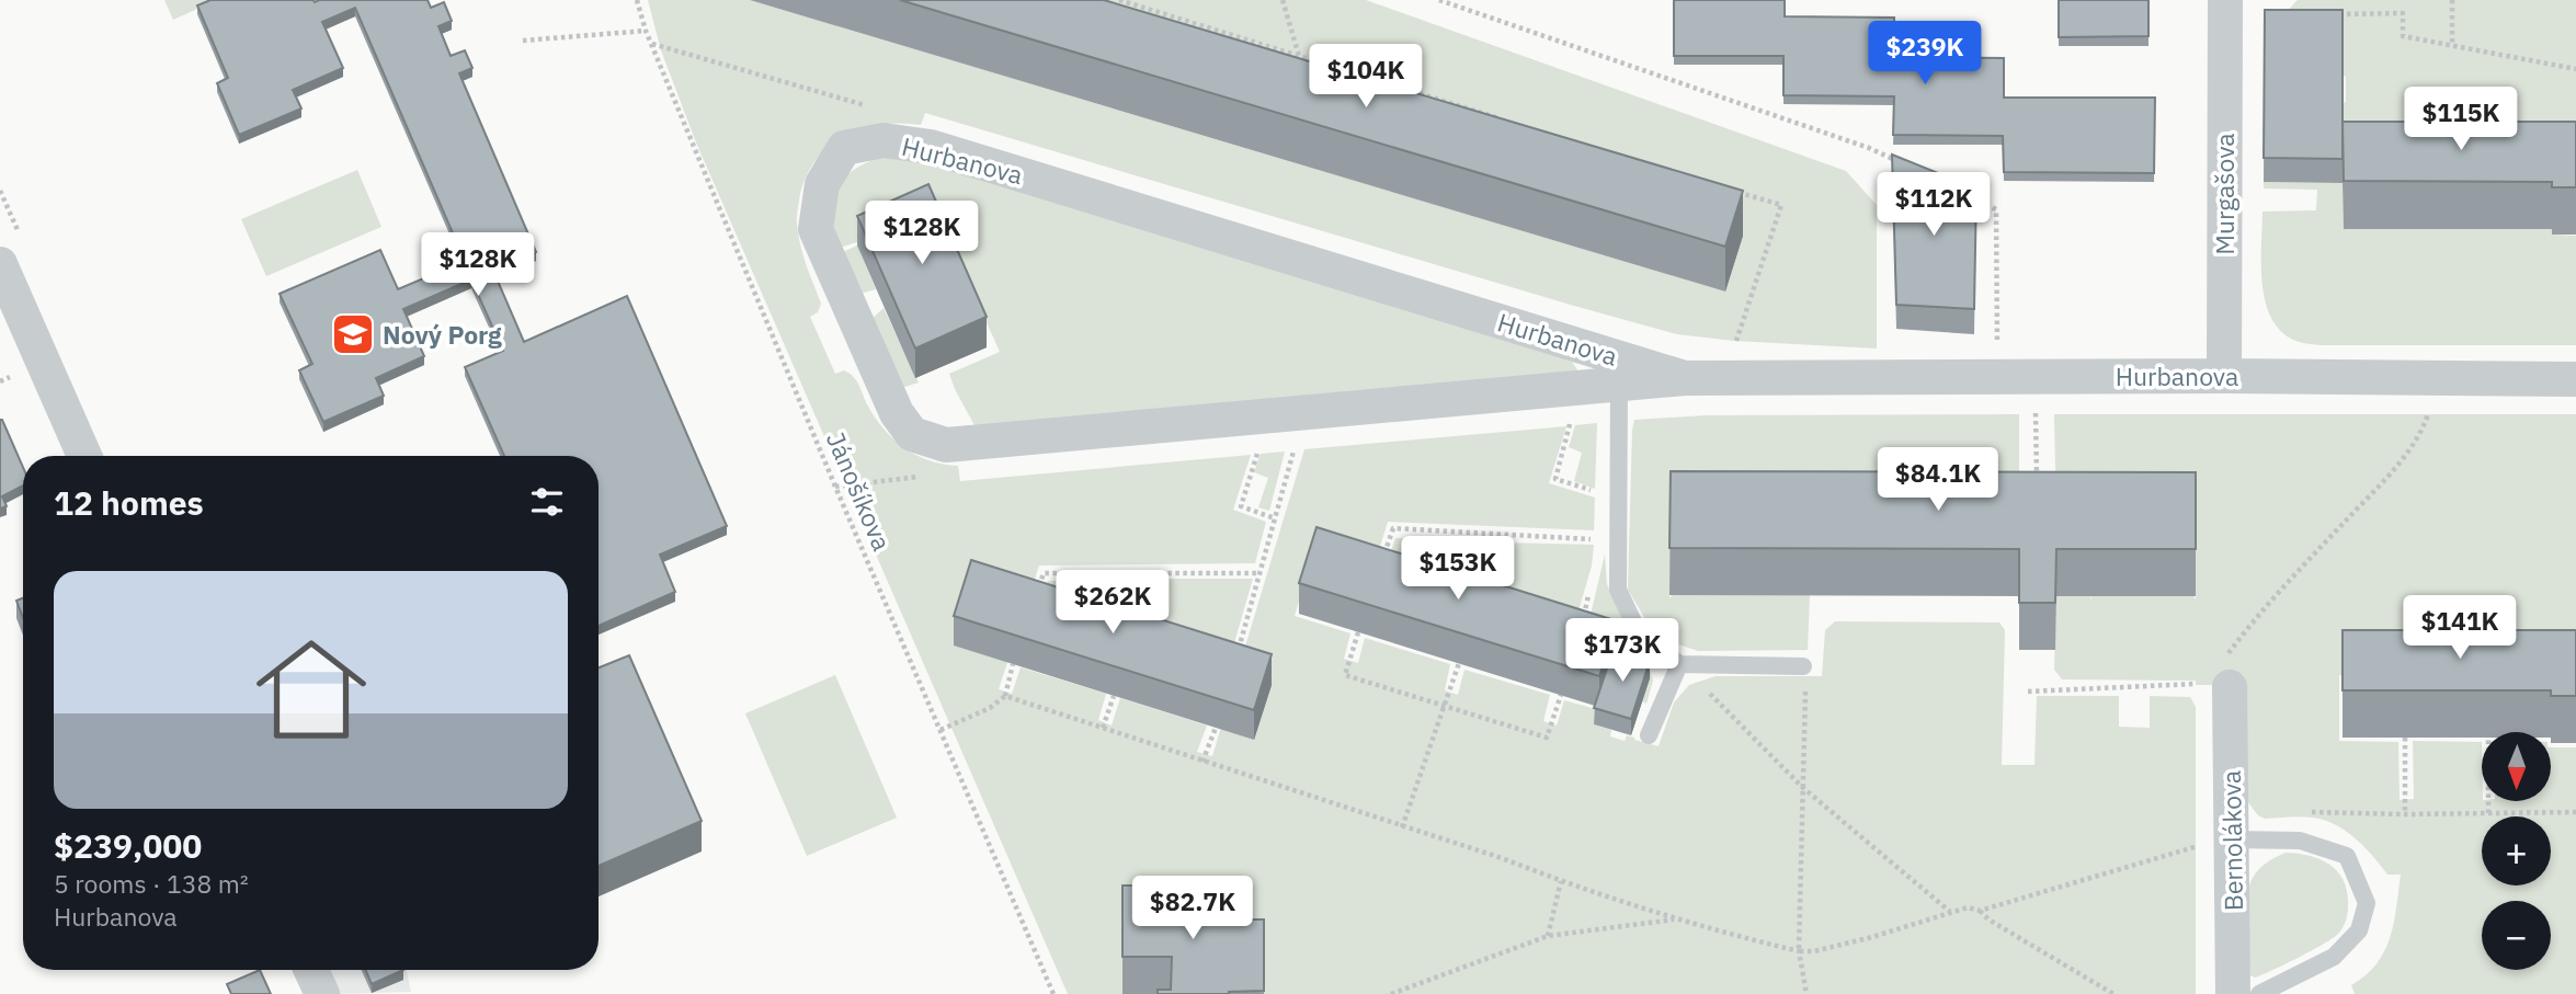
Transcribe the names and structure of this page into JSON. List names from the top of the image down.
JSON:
{
  "streets": {
    "street": ["Hurbanova", "Murgašova", "Bernolákova"],
    "path": ["Jánošíkova"]
  },
  "crossings": [
    ["Hurbanova", "Murgašova"]
  ],
  "places": {
    "school or university": ["Nový Porg"]
  },
  "north": "bottom",
  "page": {
    "price": [
      "$239K",
      "$104K",
      "$115K",
      "$112K",
      "$128K",
      "$128K",
      "$84.1K",
      "$153K",
      "$262K",
      "$141K",
      "$173K",
      "$82.7K"
    ],
    "heading": "12 homes",
    "list": [
      {
        "name": "$239,000",
        "note": "5 rooms · 138 m² · Hurbanova"
      }
    ],
    "map_buttons": ["+", "−"]
  }
}
